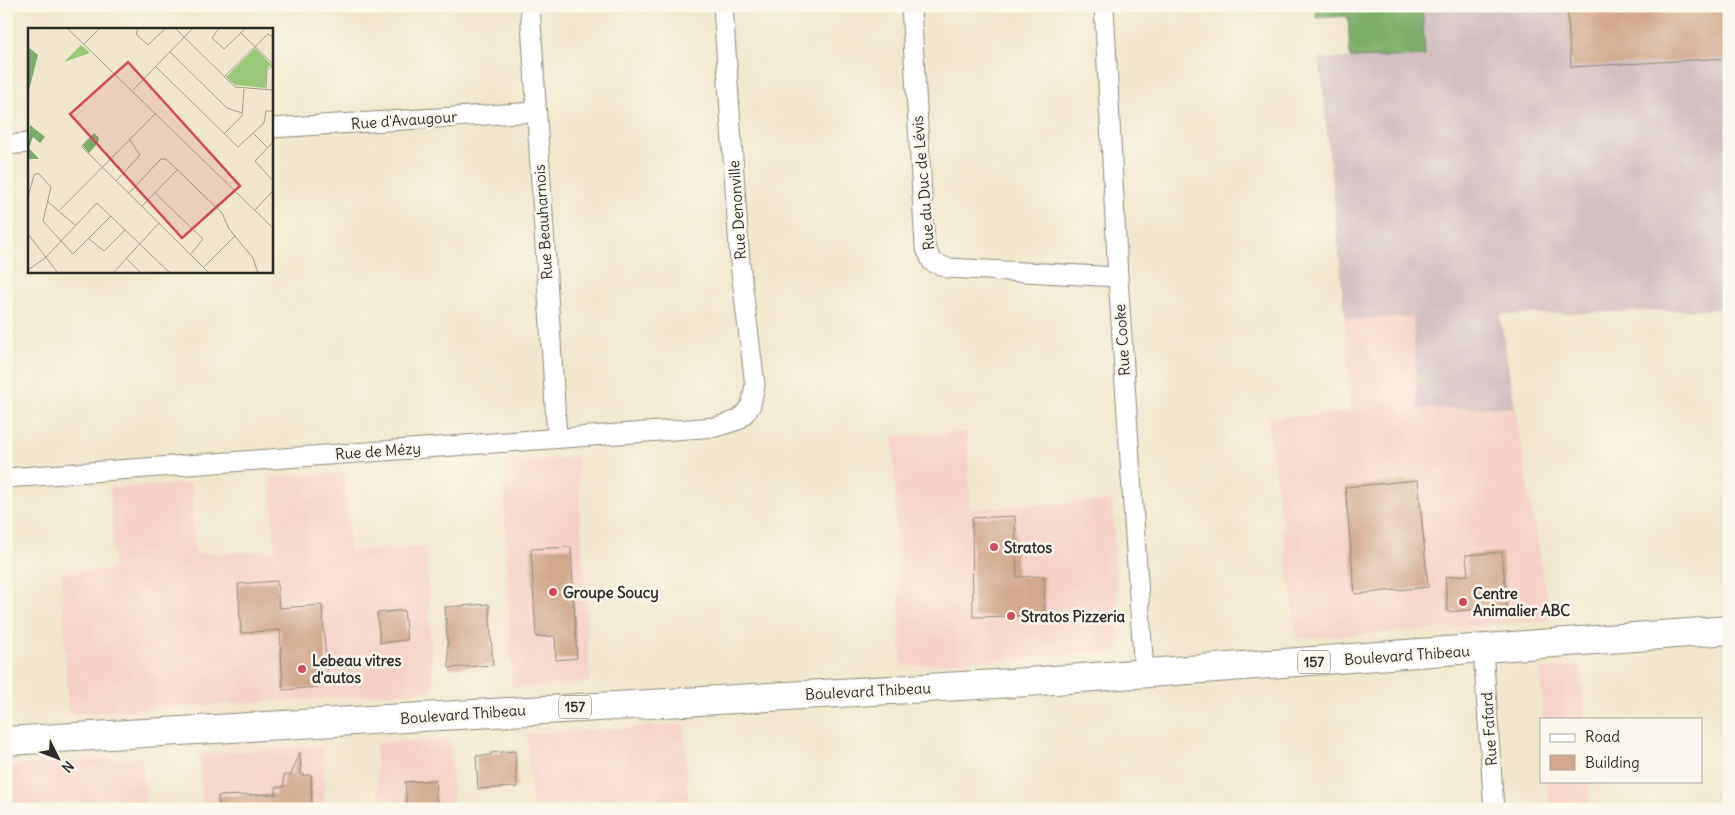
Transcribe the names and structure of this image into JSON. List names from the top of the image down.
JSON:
{
  "streets": {
    "main road": ["Boulevard Thibeau", "157"],
    "street": [
      "Rue d'Avaugour",
      "Rue du Duc de Lévis",
      "Rue Denonville",
      "Rue Beauharnois",
      "Rue Cooke",
      "Rue de Mézy",
      "Rue Fafard"
    ]
  },
  "crossings": [
    ["Rue d'Avaugour", "Rue Beauharnois"],
    ["Rue du Duc de Lévis", "Rue Cooke"],
    ["Rue Denonville", "Rue de Mézy"],
    ["Rue Beauharnois", "Rue de Mézy"],
    ["Rue Cooke", "Boulevard Thibeau"],
    ["Boulevard Thibeau", "Rue Fafard"]
  ],
  "places": [
    "Stratos",
    "Groupe Soucy",
    "Centre Animalier ABC",
    "Stratos Pizzeria",
    "Lebeau vitres d'autos"
  ],
  "legend": ["Road", "Building"],
  "north": "bottom right"
}
